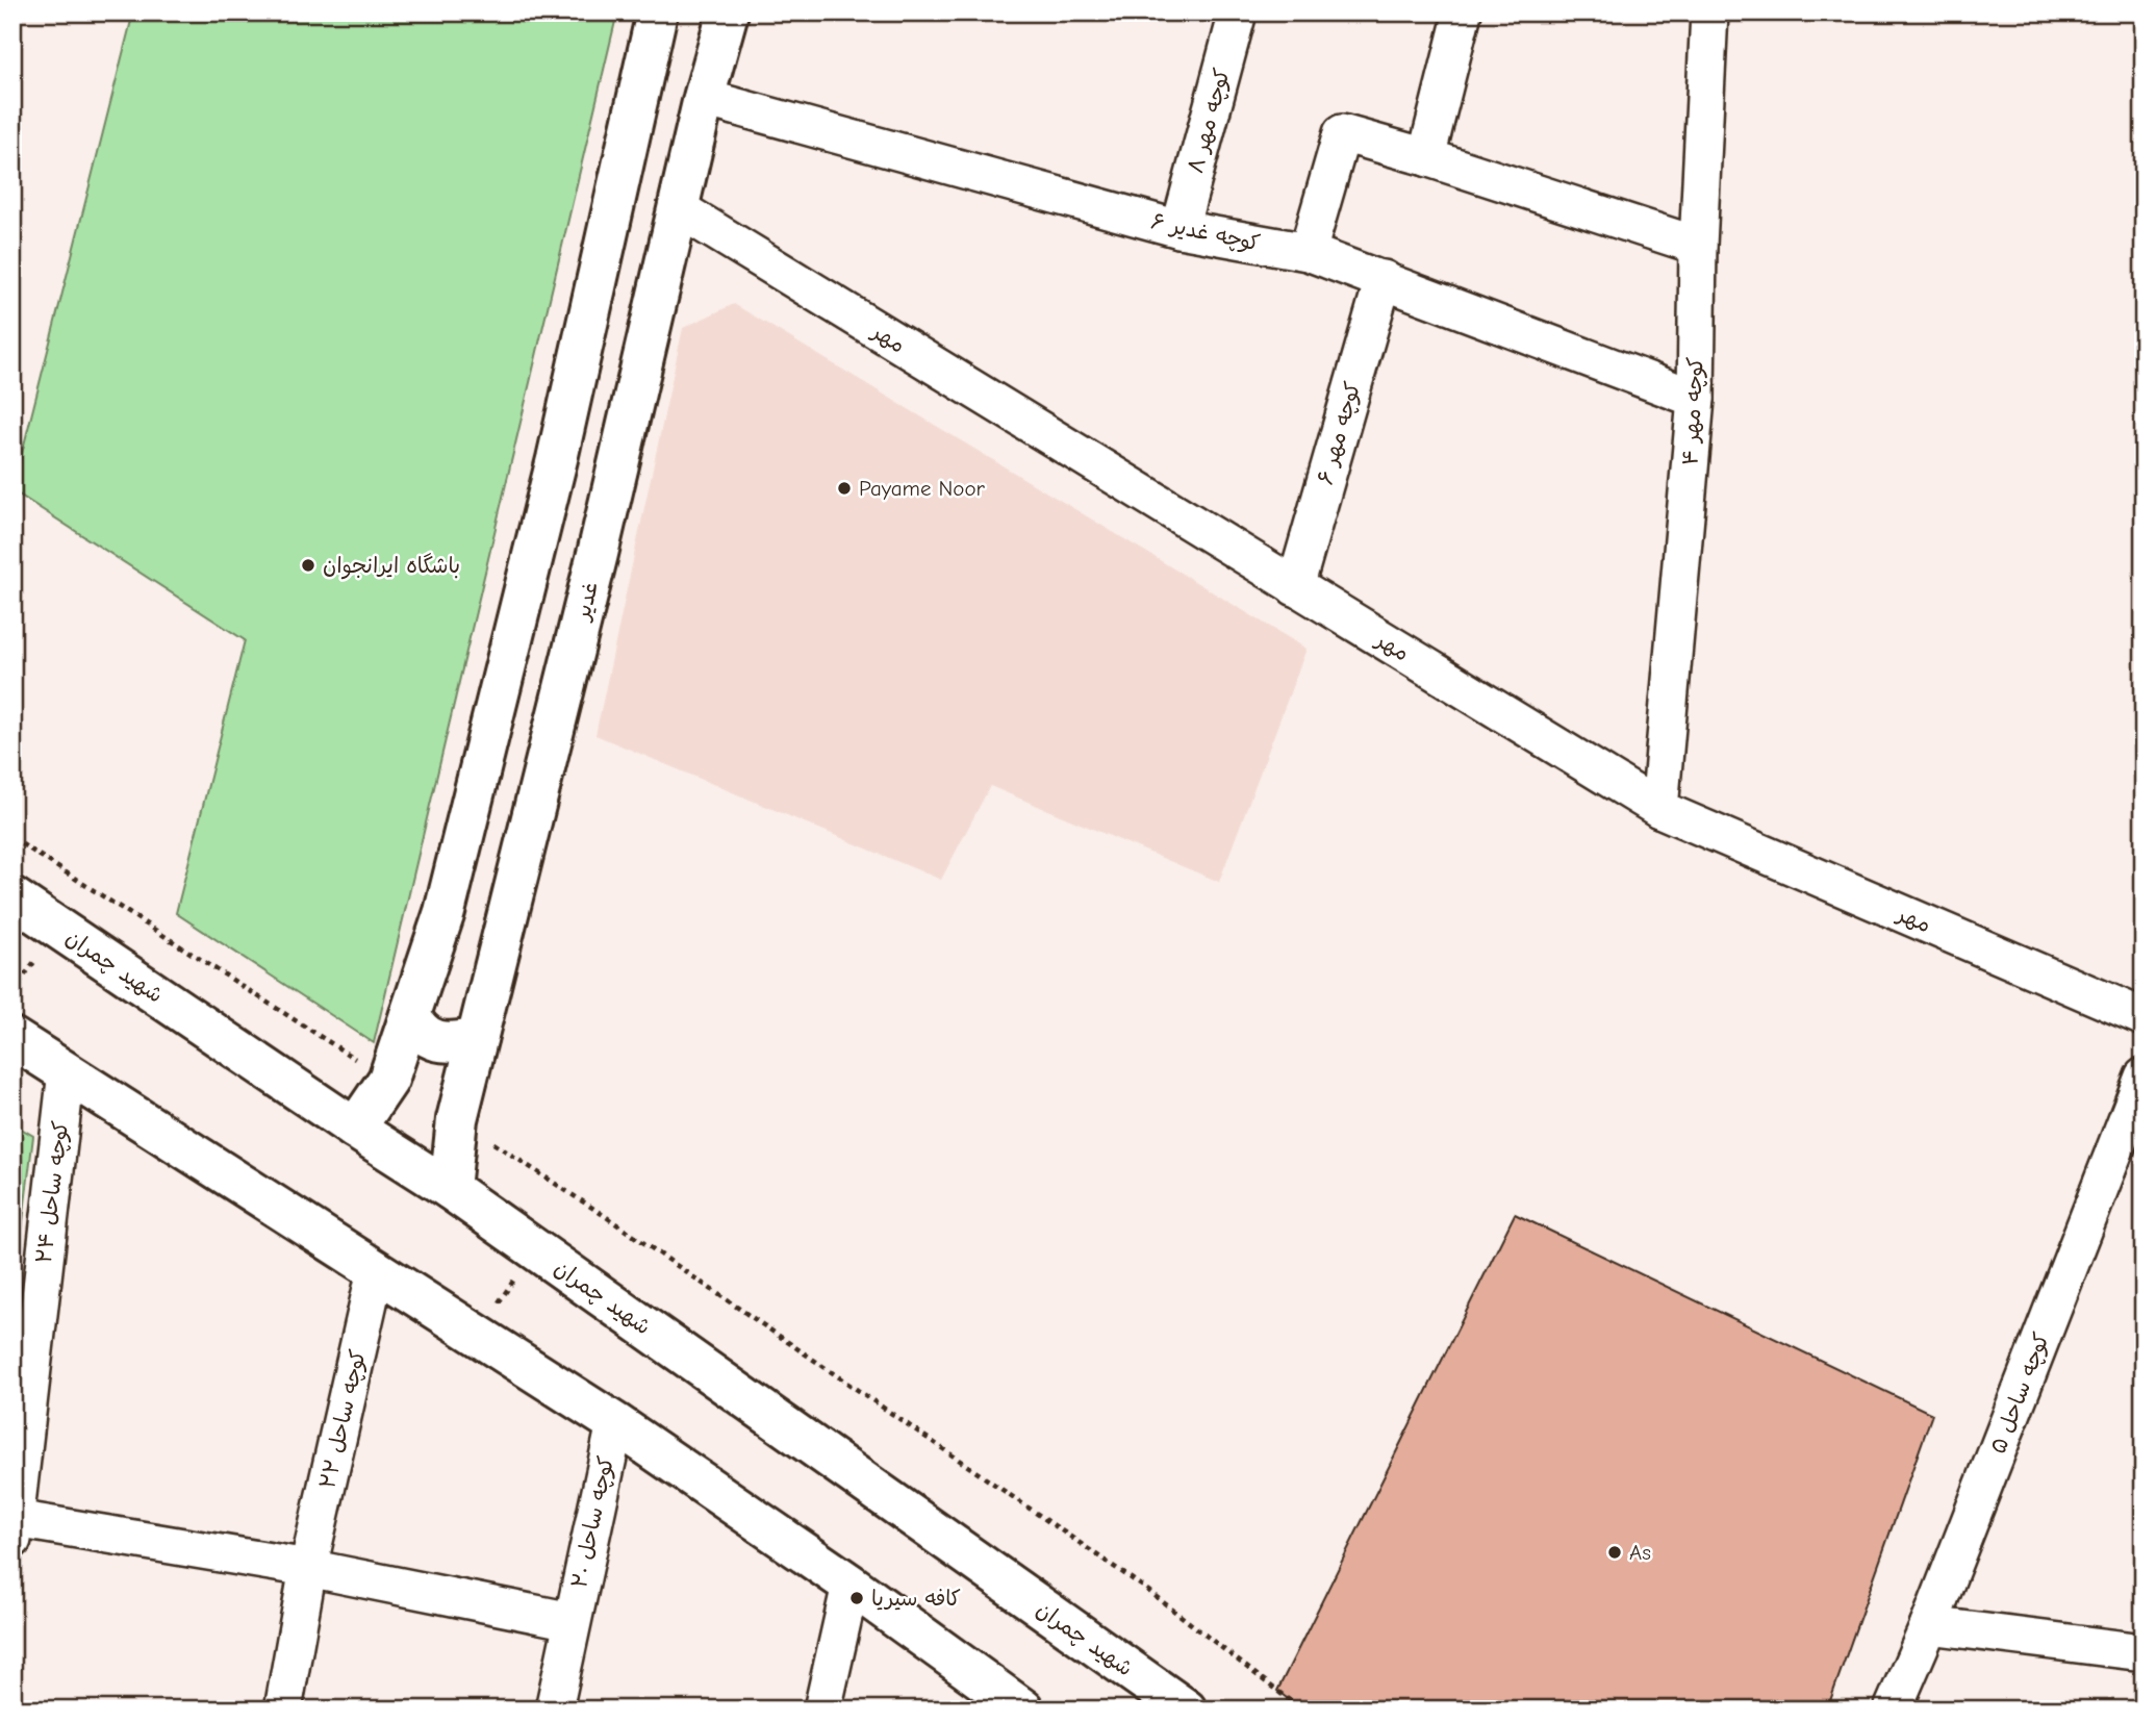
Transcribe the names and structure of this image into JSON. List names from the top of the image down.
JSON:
{
  "streets": {
    "street": [
      "کوچه مهر ۸",
      "کوچه غدیر ۶",
      "مهر",
      "کوچه مهر ۴",
      "کوچه مهر ۶",
      "غدیر",
      "شهید چمران",
      "کوچه ساحل ۲۴",
      "کوچه ساحل ۵",
      "کوچه ساحل ۲۲",
      "کوچه ساحل ۲۰"
    ]
  },
  "crossings": [
    ["کوچه مهر ۸", "کوچه غدیر ۶"],
    ["کوچه غدیر ۶", "کوچه مهر ۴"],
    ["کوچه غدیر ۶", "کوچه مهر ۶"],
    ["کوچه غدیر ۶", "غدیر"],
    ["مهر", "کوچه مهر ۴"],
    ["مهر", "کوچه مهر ۶"],
    ["مهر", "غدیر"],
    ["غدیر", "شهید چمران"]
  ],
  "places": [
    "Payame Noor",
    "باشگاه ایرانجوان",
    "As",
    "کافه سیریا"
  ]
}
